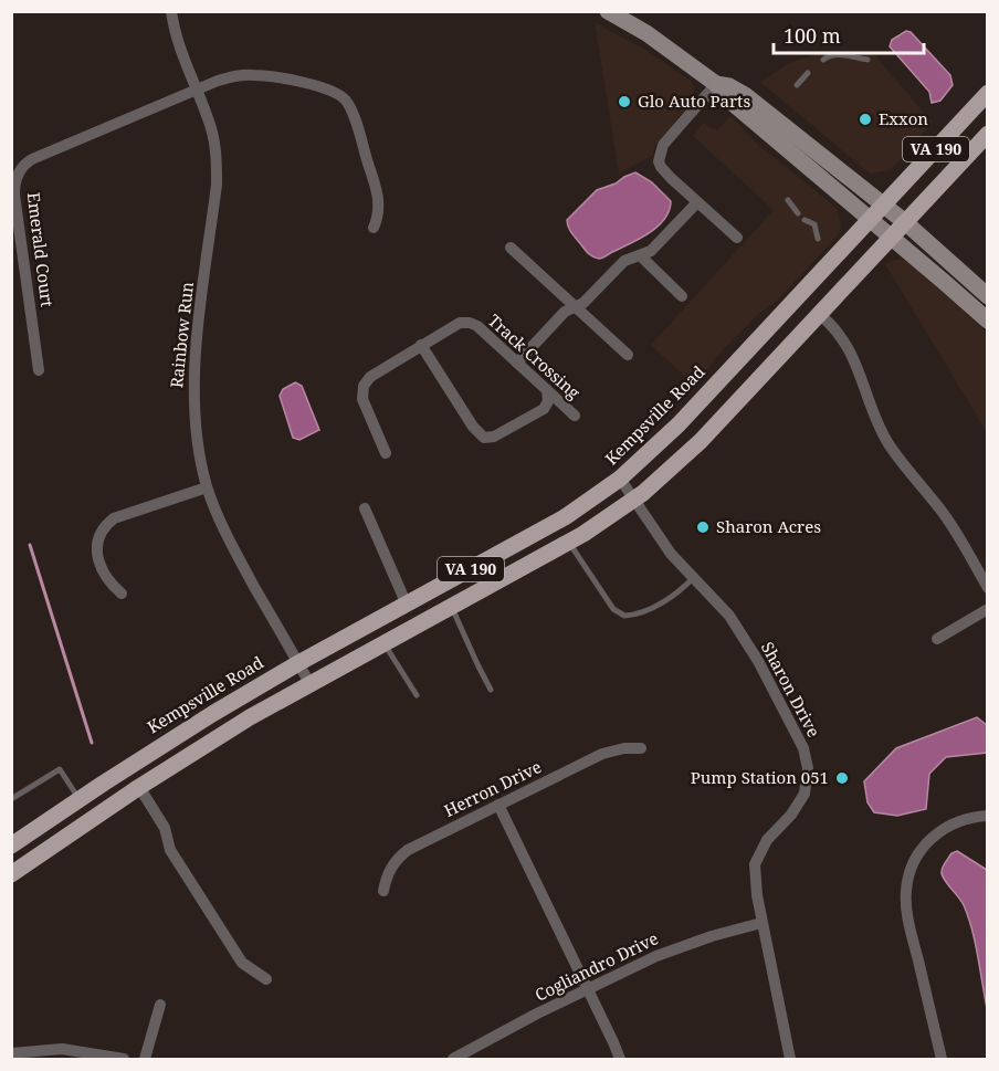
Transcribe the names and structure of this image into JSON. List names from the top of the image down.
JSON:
{
  "streets": {
    "main road": ["VA 190", "Kempsville Road"],
    "street": [
      "Emerald Court",
      "Rainbow Run",
      "Track Crossing",
      "Sharon Drive",
      "Herron Drive",
      "Cogliandro Drive"
    ]
  },
  "crossings": [
    ["VA 190", "Rainbow Run"],
    ["VA 190", "Sharon Drive"],
    ["Emerald Court", "Rainbow Run"],
    ["Rainbow Run", "Kempsville Road"],
    ["Kempsville Road", "Sharon Drive"],
    ["Sharon Drive", "Cogliandro Drive"]
  ],
  "places": [
    "Glo Auto Parts",
    "Exxon",
    "Sharon Acres",
    "Pump Station 051"
  ],
  "scale_bar": "100 m"
}
